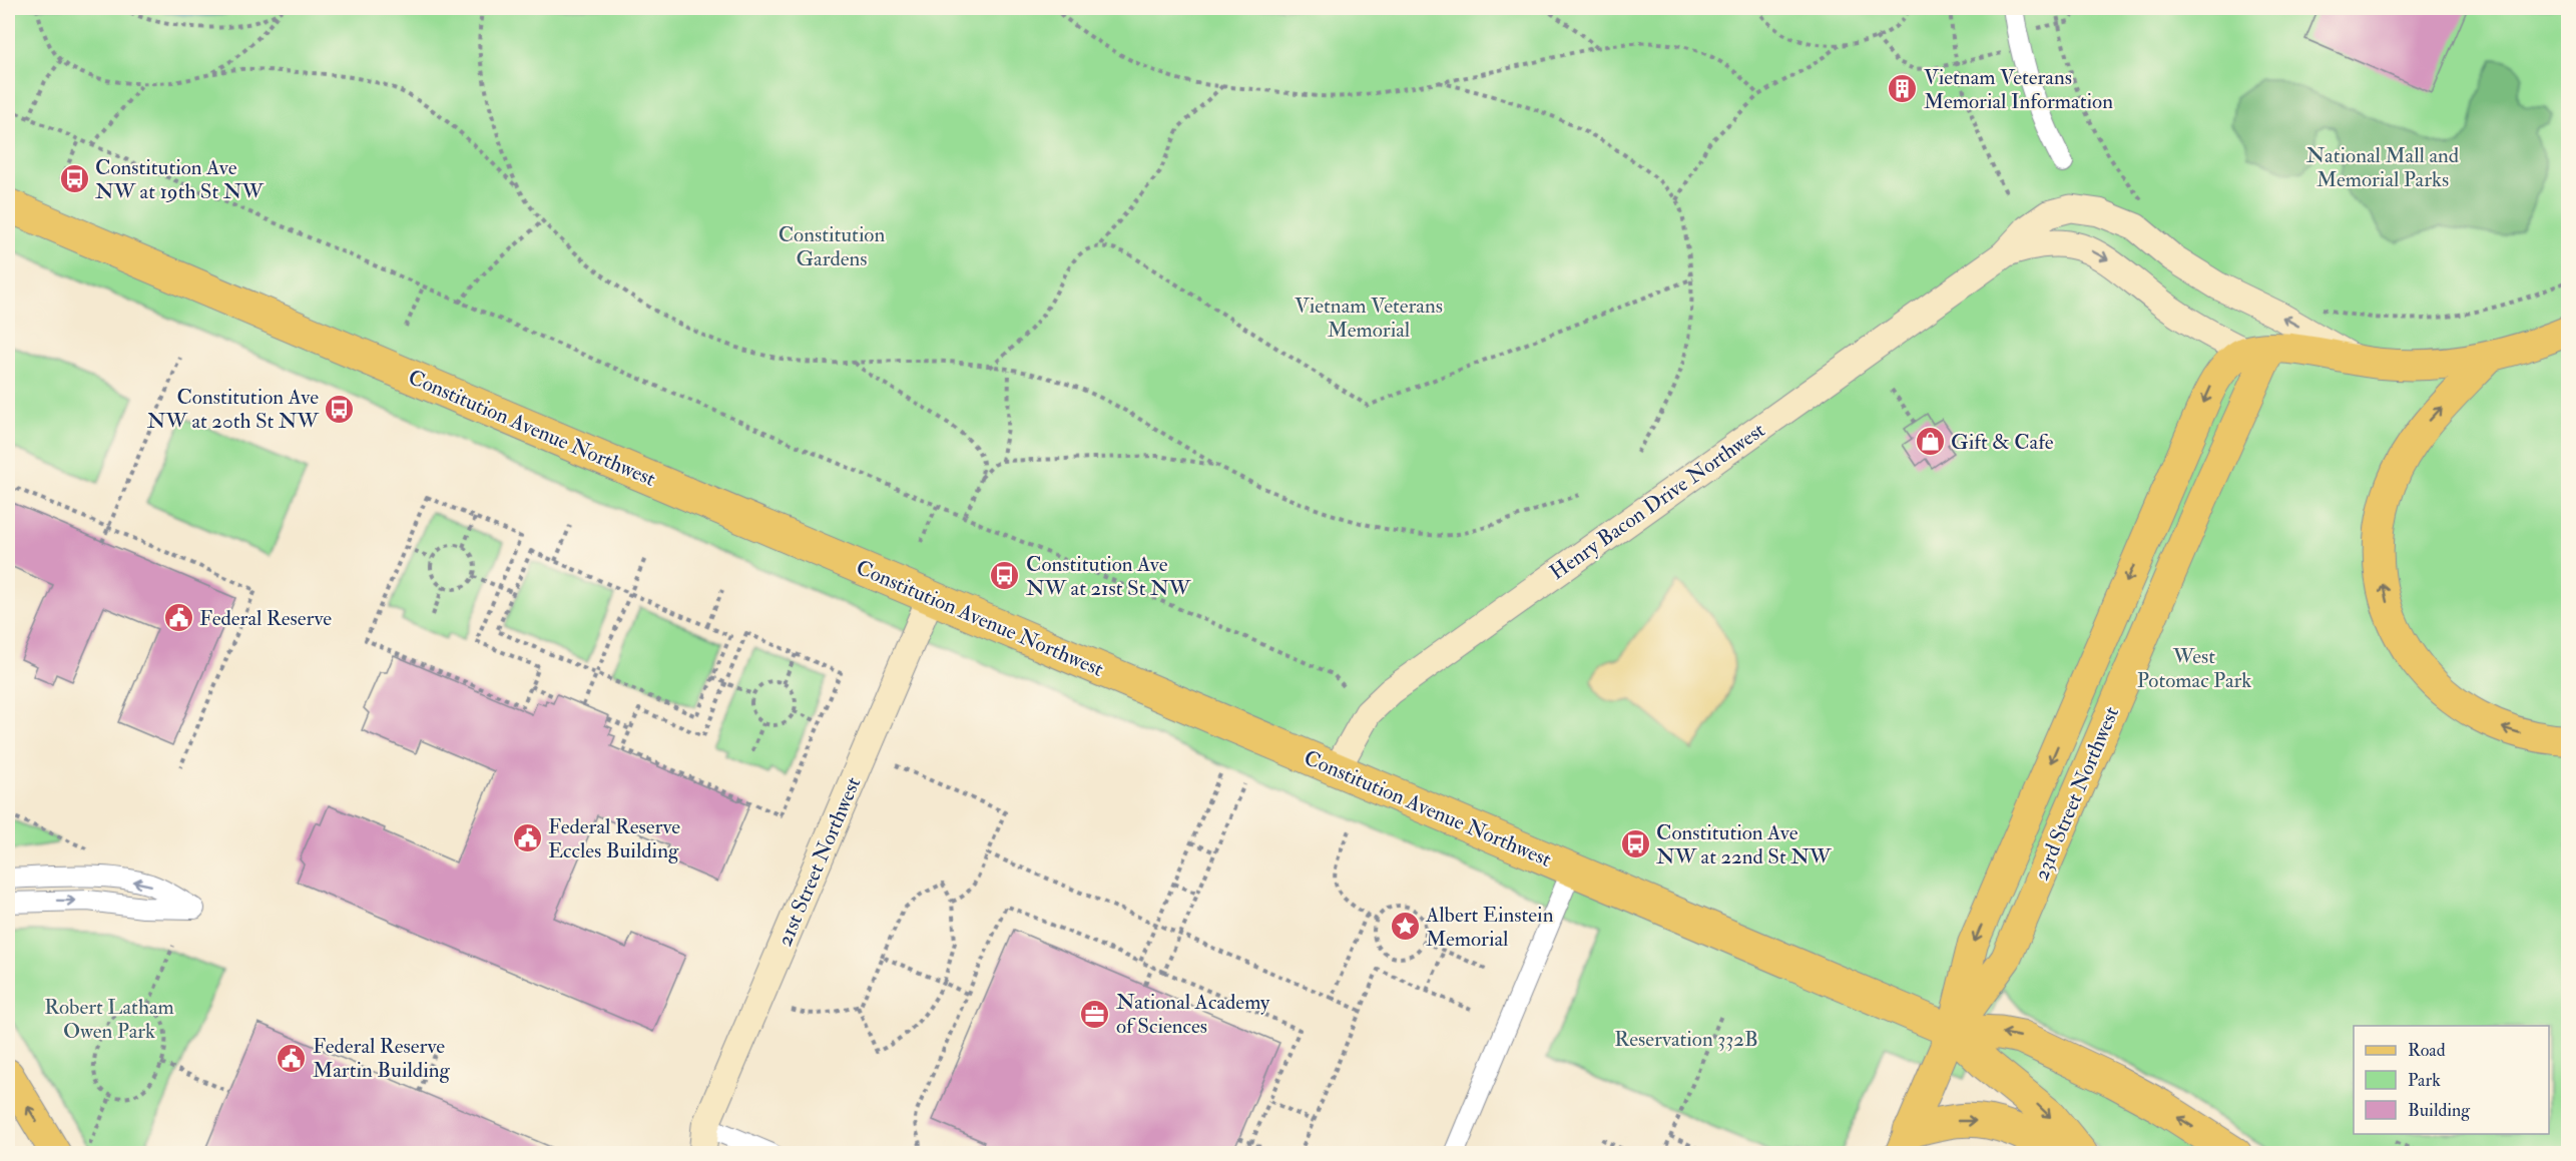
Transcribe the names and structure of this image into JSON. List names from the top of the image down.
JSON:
{
  "streets": {
    "highway": ["Constitution Avenue Northwest"],
    "main road": ["23rd Street Northwest"],
    "street": ["Henry Bacon Drive Northwest", "21st Street Northwest"]
  },
  "crossings": [
    ["Constitution Avenue Northwest", "Henry Bacon Drive Northwest"],
    ["Constitution Avenue Northwest", "23rd Street Northwest"],
    ["Constitution Avenue Northwest", "21st Street Northwest"]
  ],
  "parks": [
    "National Mall and Memorial Parks",
    "Constitution Gardens",
    "Vietnam Veterans Memorial",
    "West Potomac Park",
    "Robert Latham Owen Park",
    "Reservation 332B"
  ],
  "places": {
    "building": ["Vietnam Veterans Memorial Information"],
    "bus stop": [
      "Constitution Ave NW at 19th St NW",
      "Constitution Ave NW at 20th St NW",
      "Constitution Ave NW at 21st St NW",
      "Constitution Ave NW at 22nd St NW"
    ],
    "shop": ["Gift & Cafe"],
    "public building": ["Federal Reserve", "Federal Reserve Eccles Building", "Federal Reserve Martin Building"],
    "place": ["Albert Einstein Memorial"],
    "office": ["National Academy of Sciences"]
  },
  "legend": ["Road", "Park", "Building"]
}
